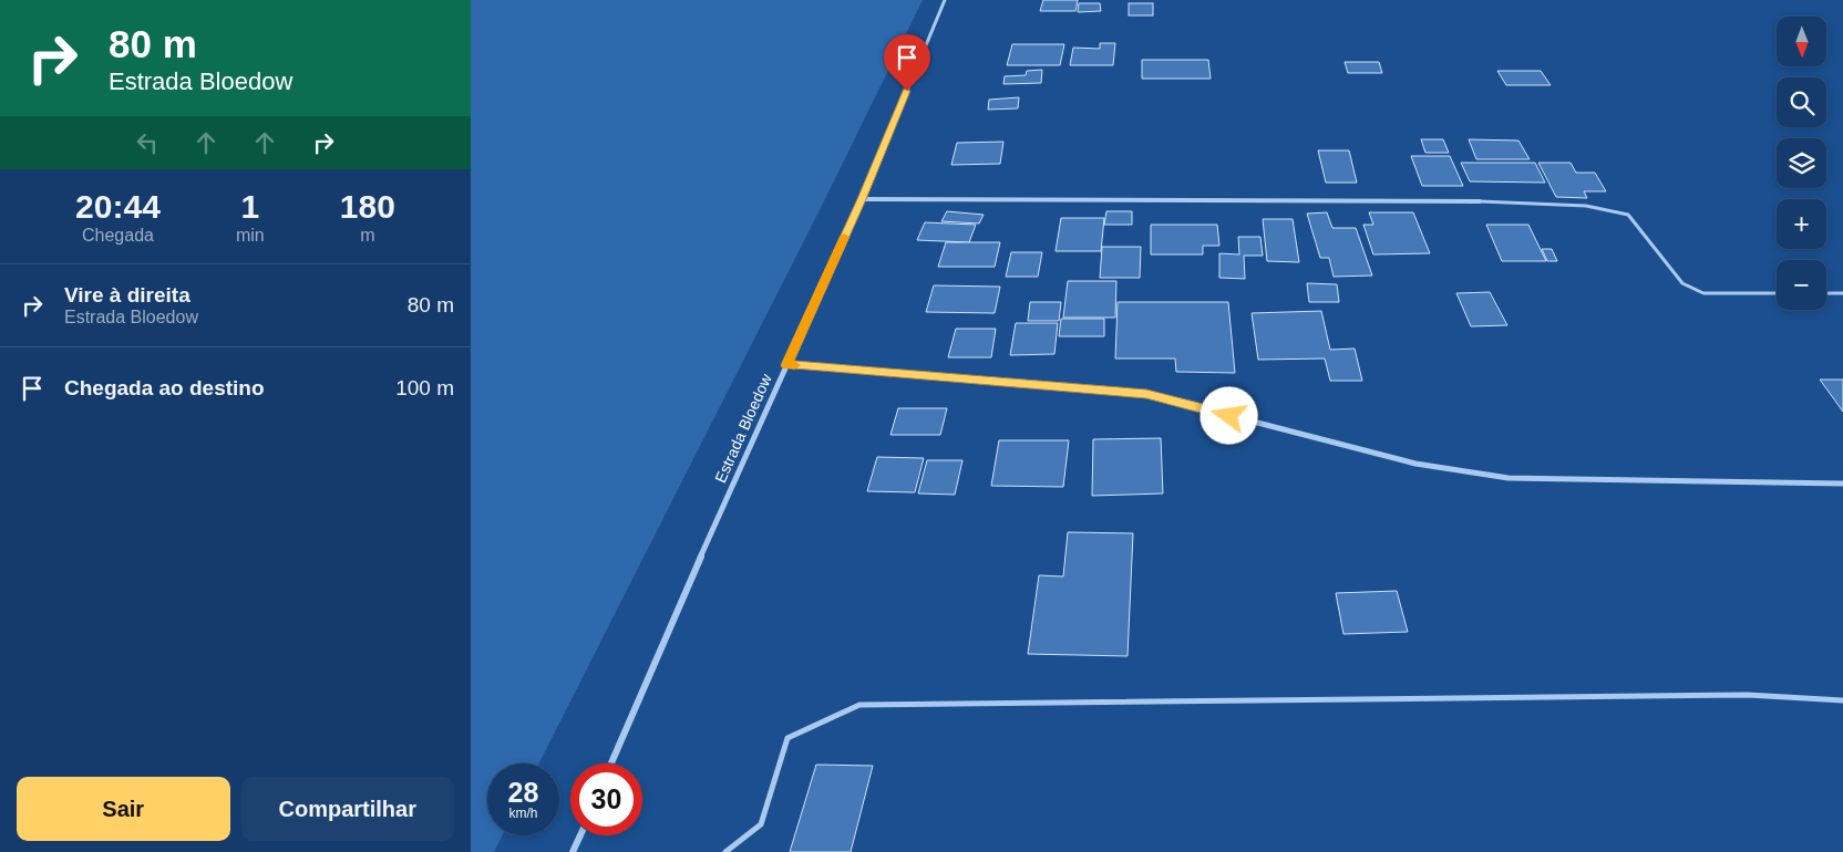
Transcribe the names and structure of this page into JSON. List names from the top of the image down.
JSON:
{
  "streets": {
    "street": ["Estrada Bloedow"]
  },
  "north": "bottom",
  "page": {
    "turn": ["80 m", "Estrada Bloedow"],
    "map_buttons": ["+", "−"],
    "eta": [
      "20:44",
      "Chegada",
      "1",
      "min",
      "180",
      "m"
    ],
    "list": [
      {
        "name": "Vire à direita",
        "note": "Estrada Bloedow",
        "value": "80 m"
      },
      {
        "name": "Chegada ao destino",
        "value": "100 m"
      }
    ],
    "speed": "28 km/h",
    "limit": "30",
    "buttons": ["Sair", "Compartilhar"]
  }
}
